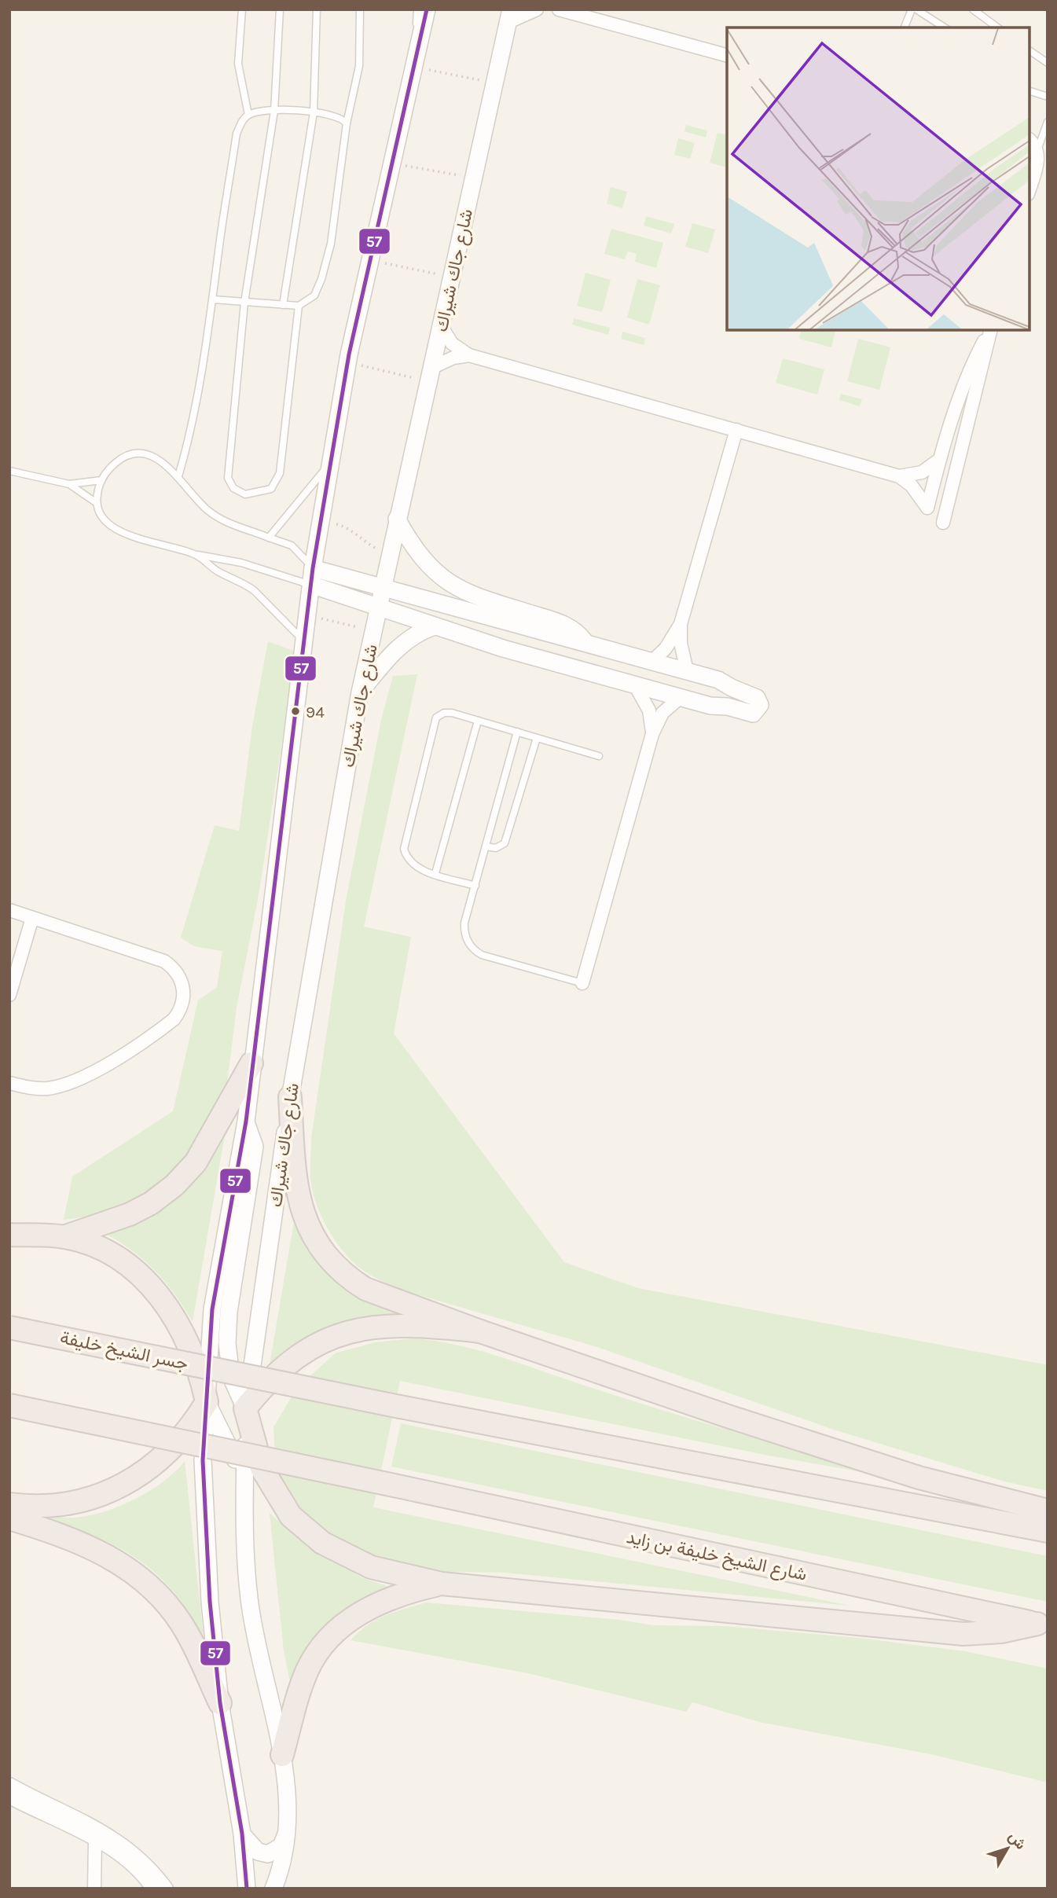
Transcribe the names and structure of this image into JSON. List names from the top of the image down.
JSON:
{
  "streets": {
    "highway": ["جسر الشيخ خليفة", "شارع الشيخ خليفة بن زايد"],
    "street": ["شارع جاك شيراك"]
  },
  "places": ["94"],
  "lines": ["transit line 57"],
  "north": "top right"
}
